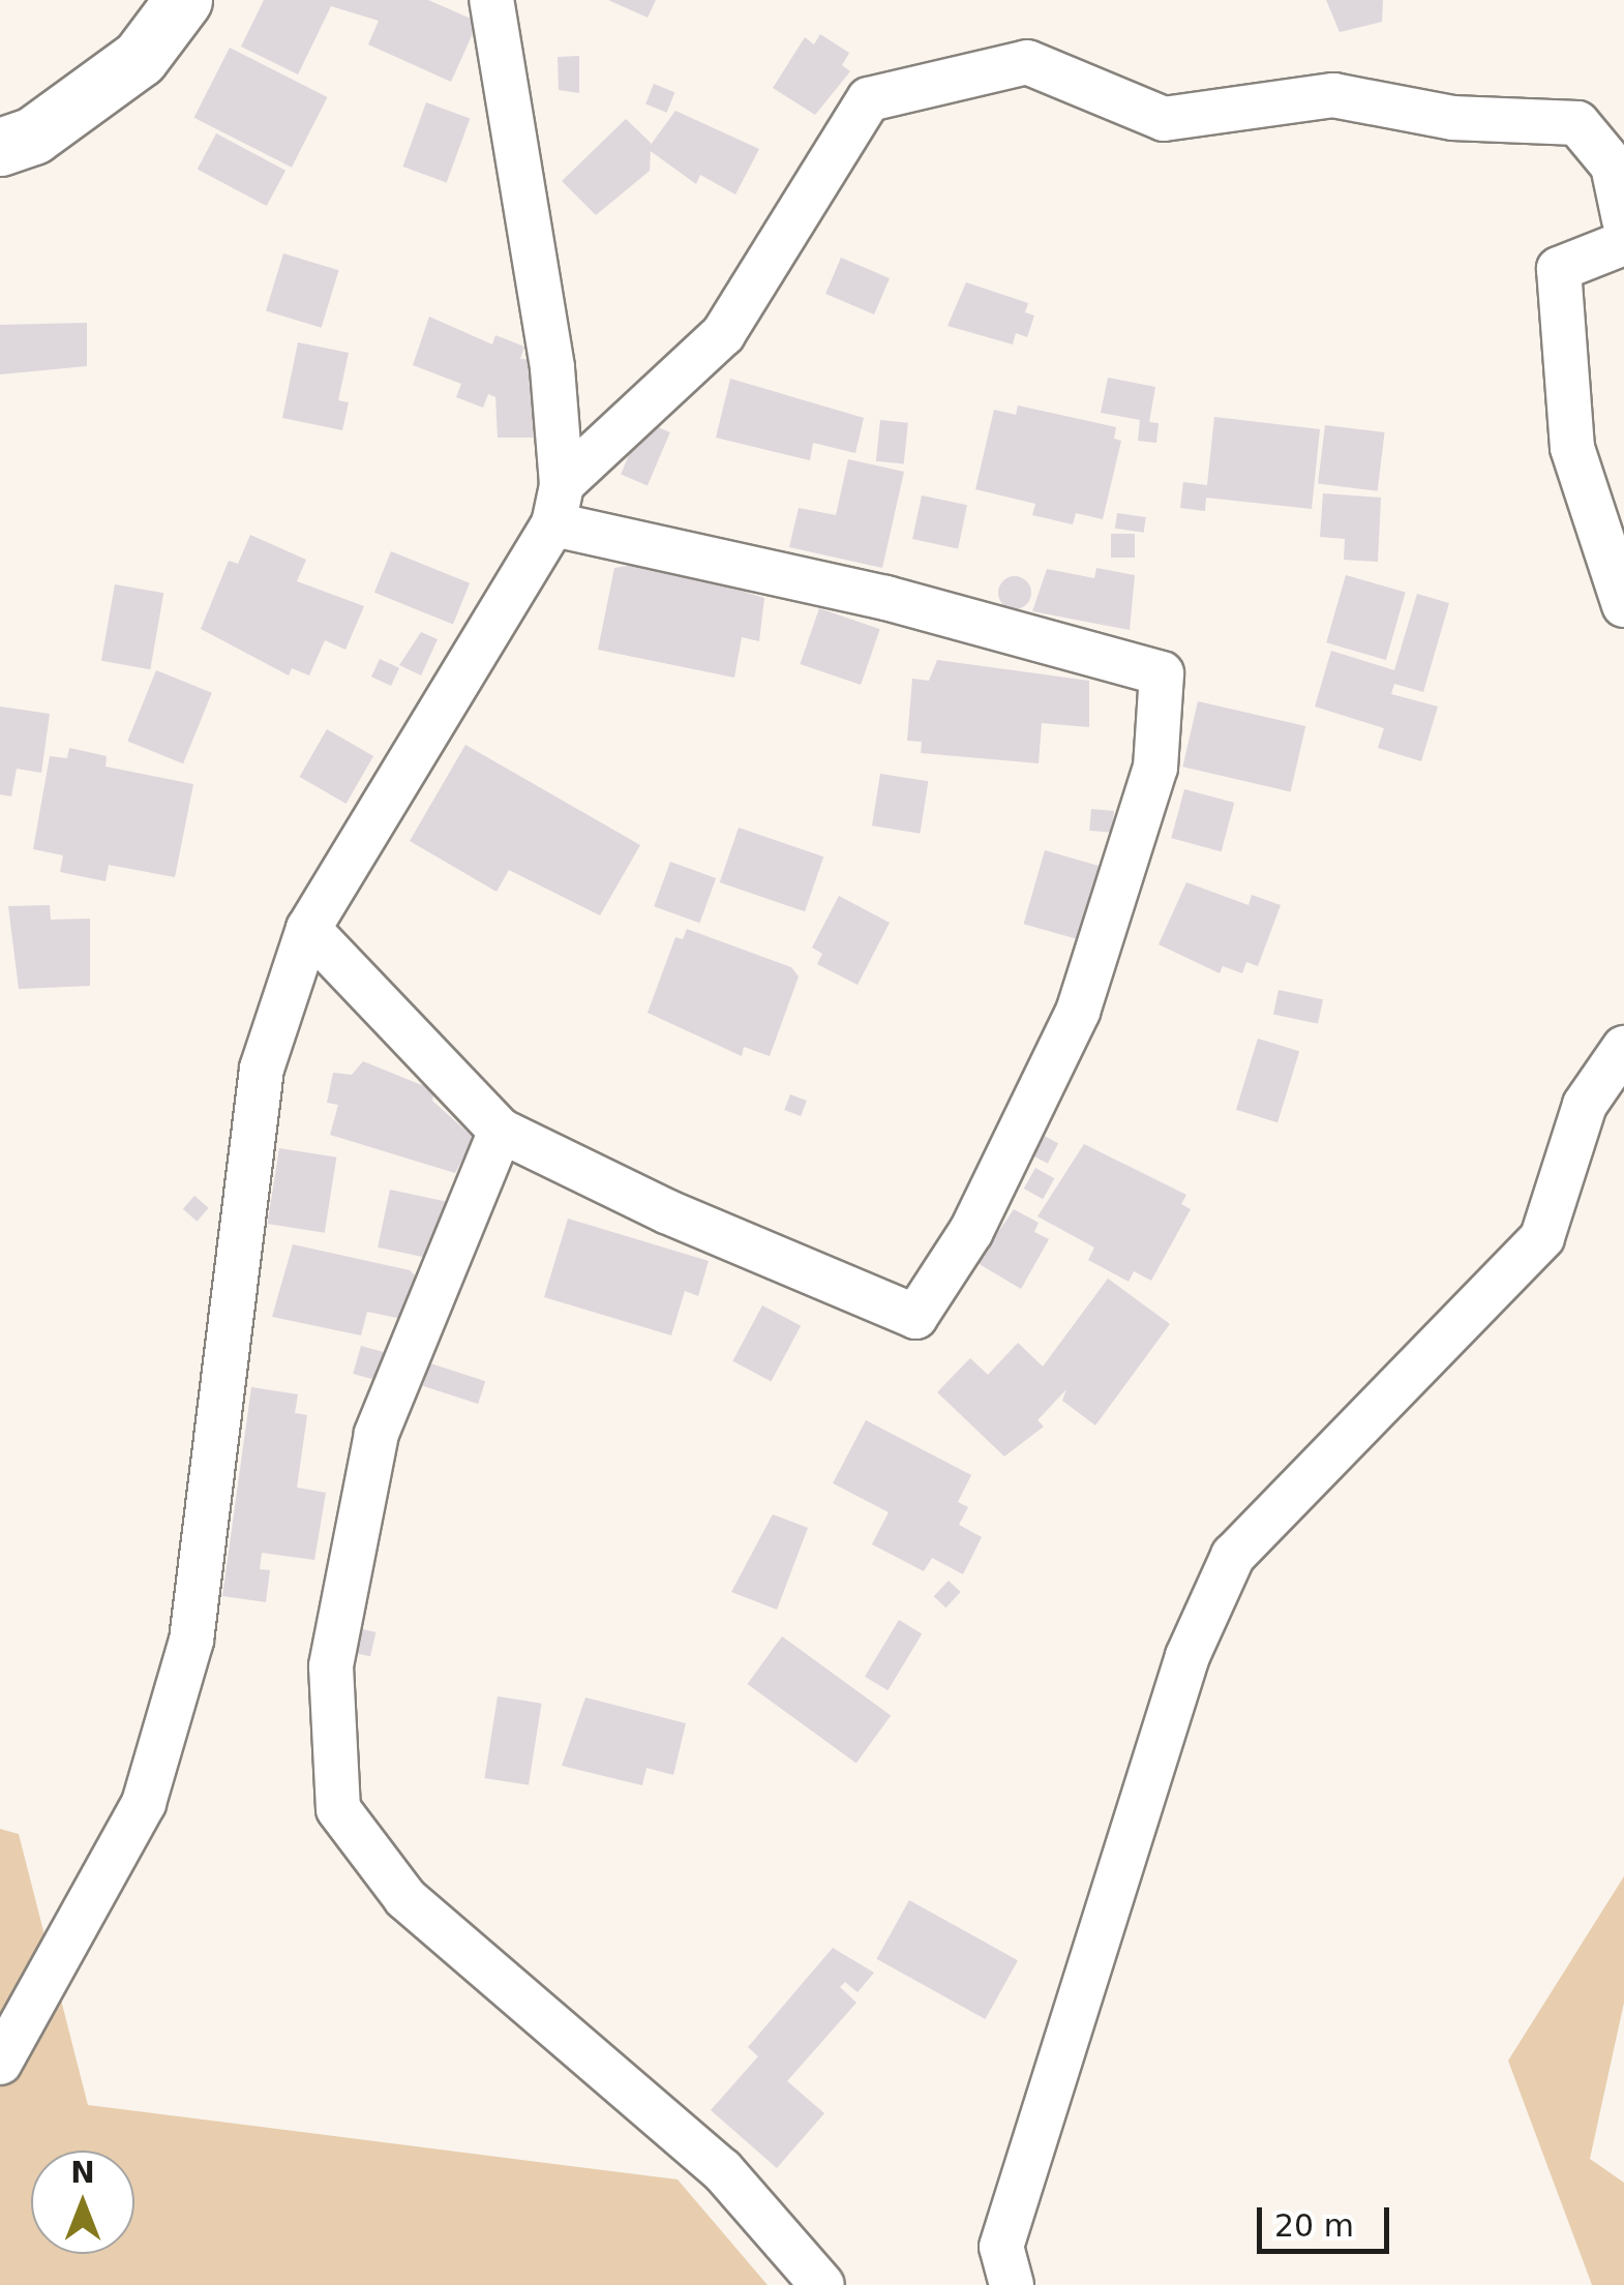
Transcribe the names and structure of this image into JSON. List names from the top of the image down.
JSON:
{
  "scale_bar": "20 m",
  "north": "top"
}
